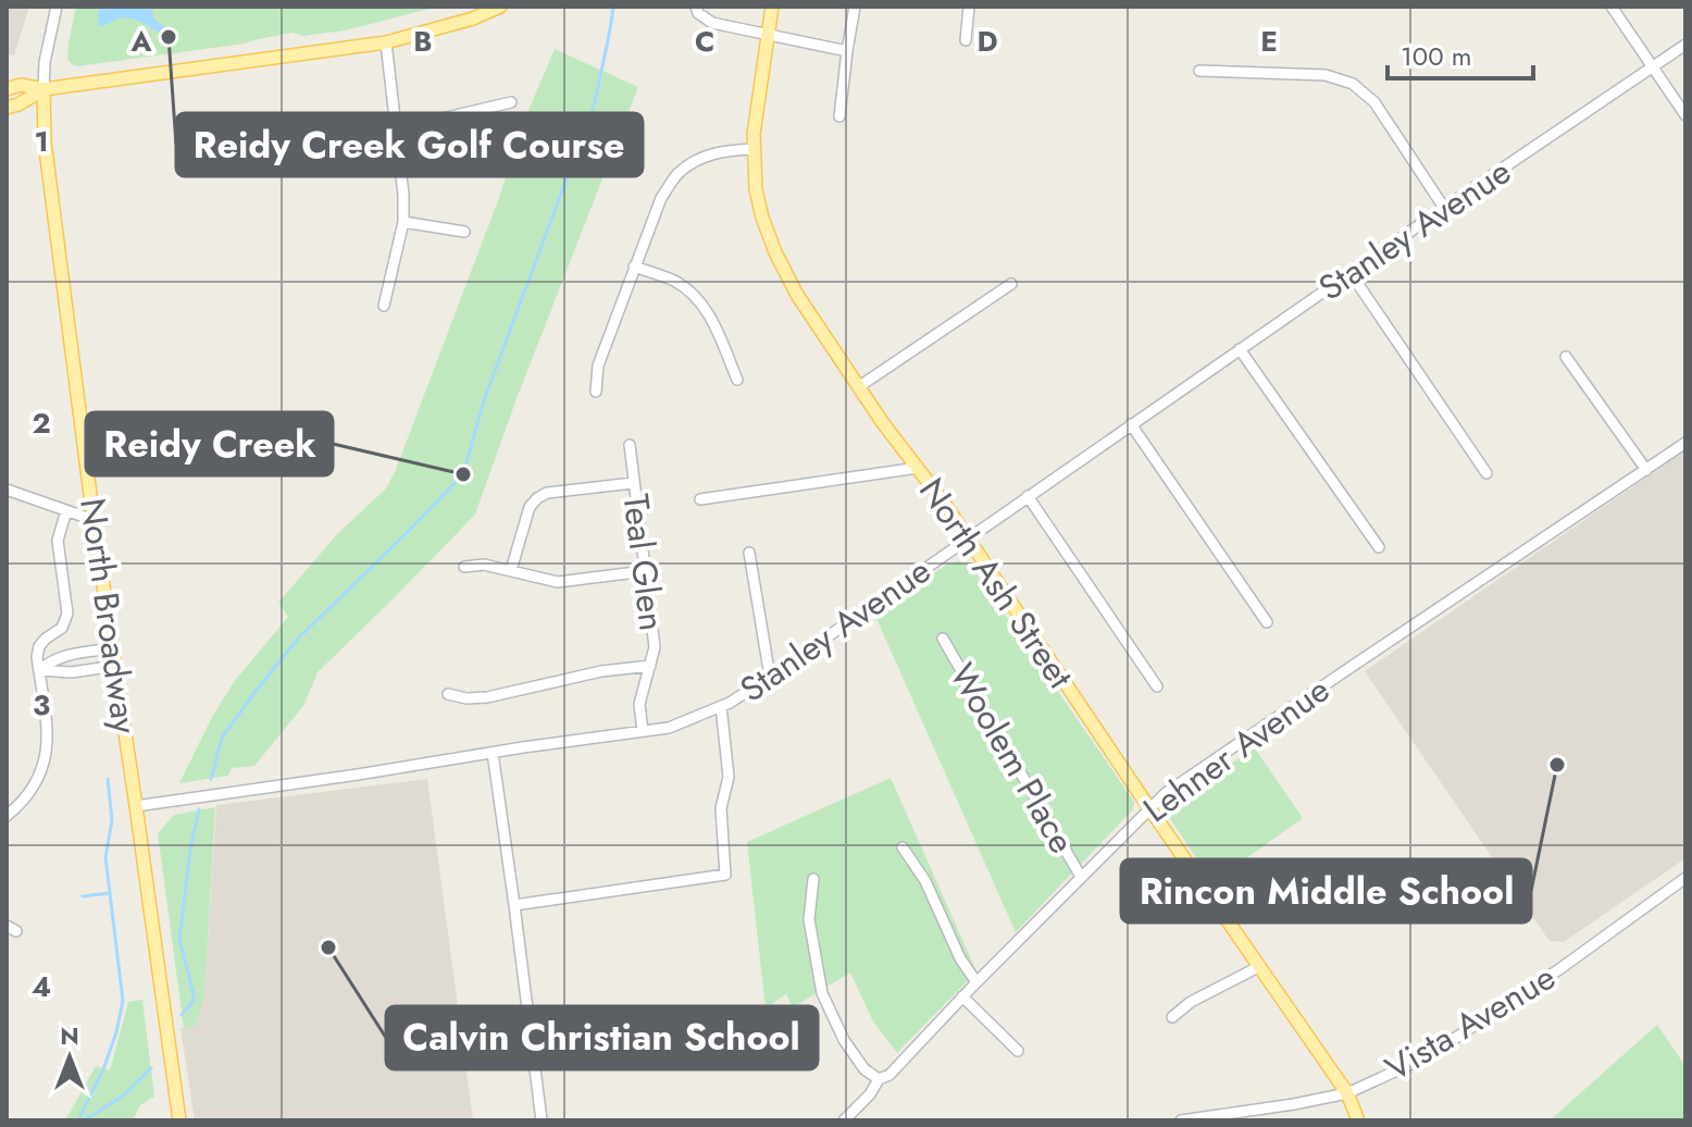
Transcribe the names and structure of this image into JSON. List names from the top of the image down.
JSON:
{
  "streets": {
    "main road": ["North Ash Street", "North Broadway"],
    "street": [
      "Stanley Avenue",
      "Teal Glen",
      "Lehner Avenue",
      "Woolem Place",
      "Vista Avenue"
    ]
  },
  "crossings": [
    ["Stanley Avenue", "Teal Glen"],
    ["Stanley Avenue", "North Ash Street"],
    ["Stanley Avenue", "North Broadway"],
    ["North Ash Street", "Lehner Avenue"],
    ["North Ash Street", "Vista Avenue"],
    ["Lehner Avenue", "Woolem Place"]
  ],
  "places": [
    "Reidy Creek Golf Course",
    "Reidy Creek",
    "Rincon Middle School",
    "Calvin Christian School"
  ],
  "scale_bar": "100 m",
  "north": "top",
  "grid": {
    "columns": [
      "A",
      "B",
      "C",
      "D",
      "E"
    ],
    "rows": [
      "1",
      "2",
      "3",
      "4"
    ]
  }
}
